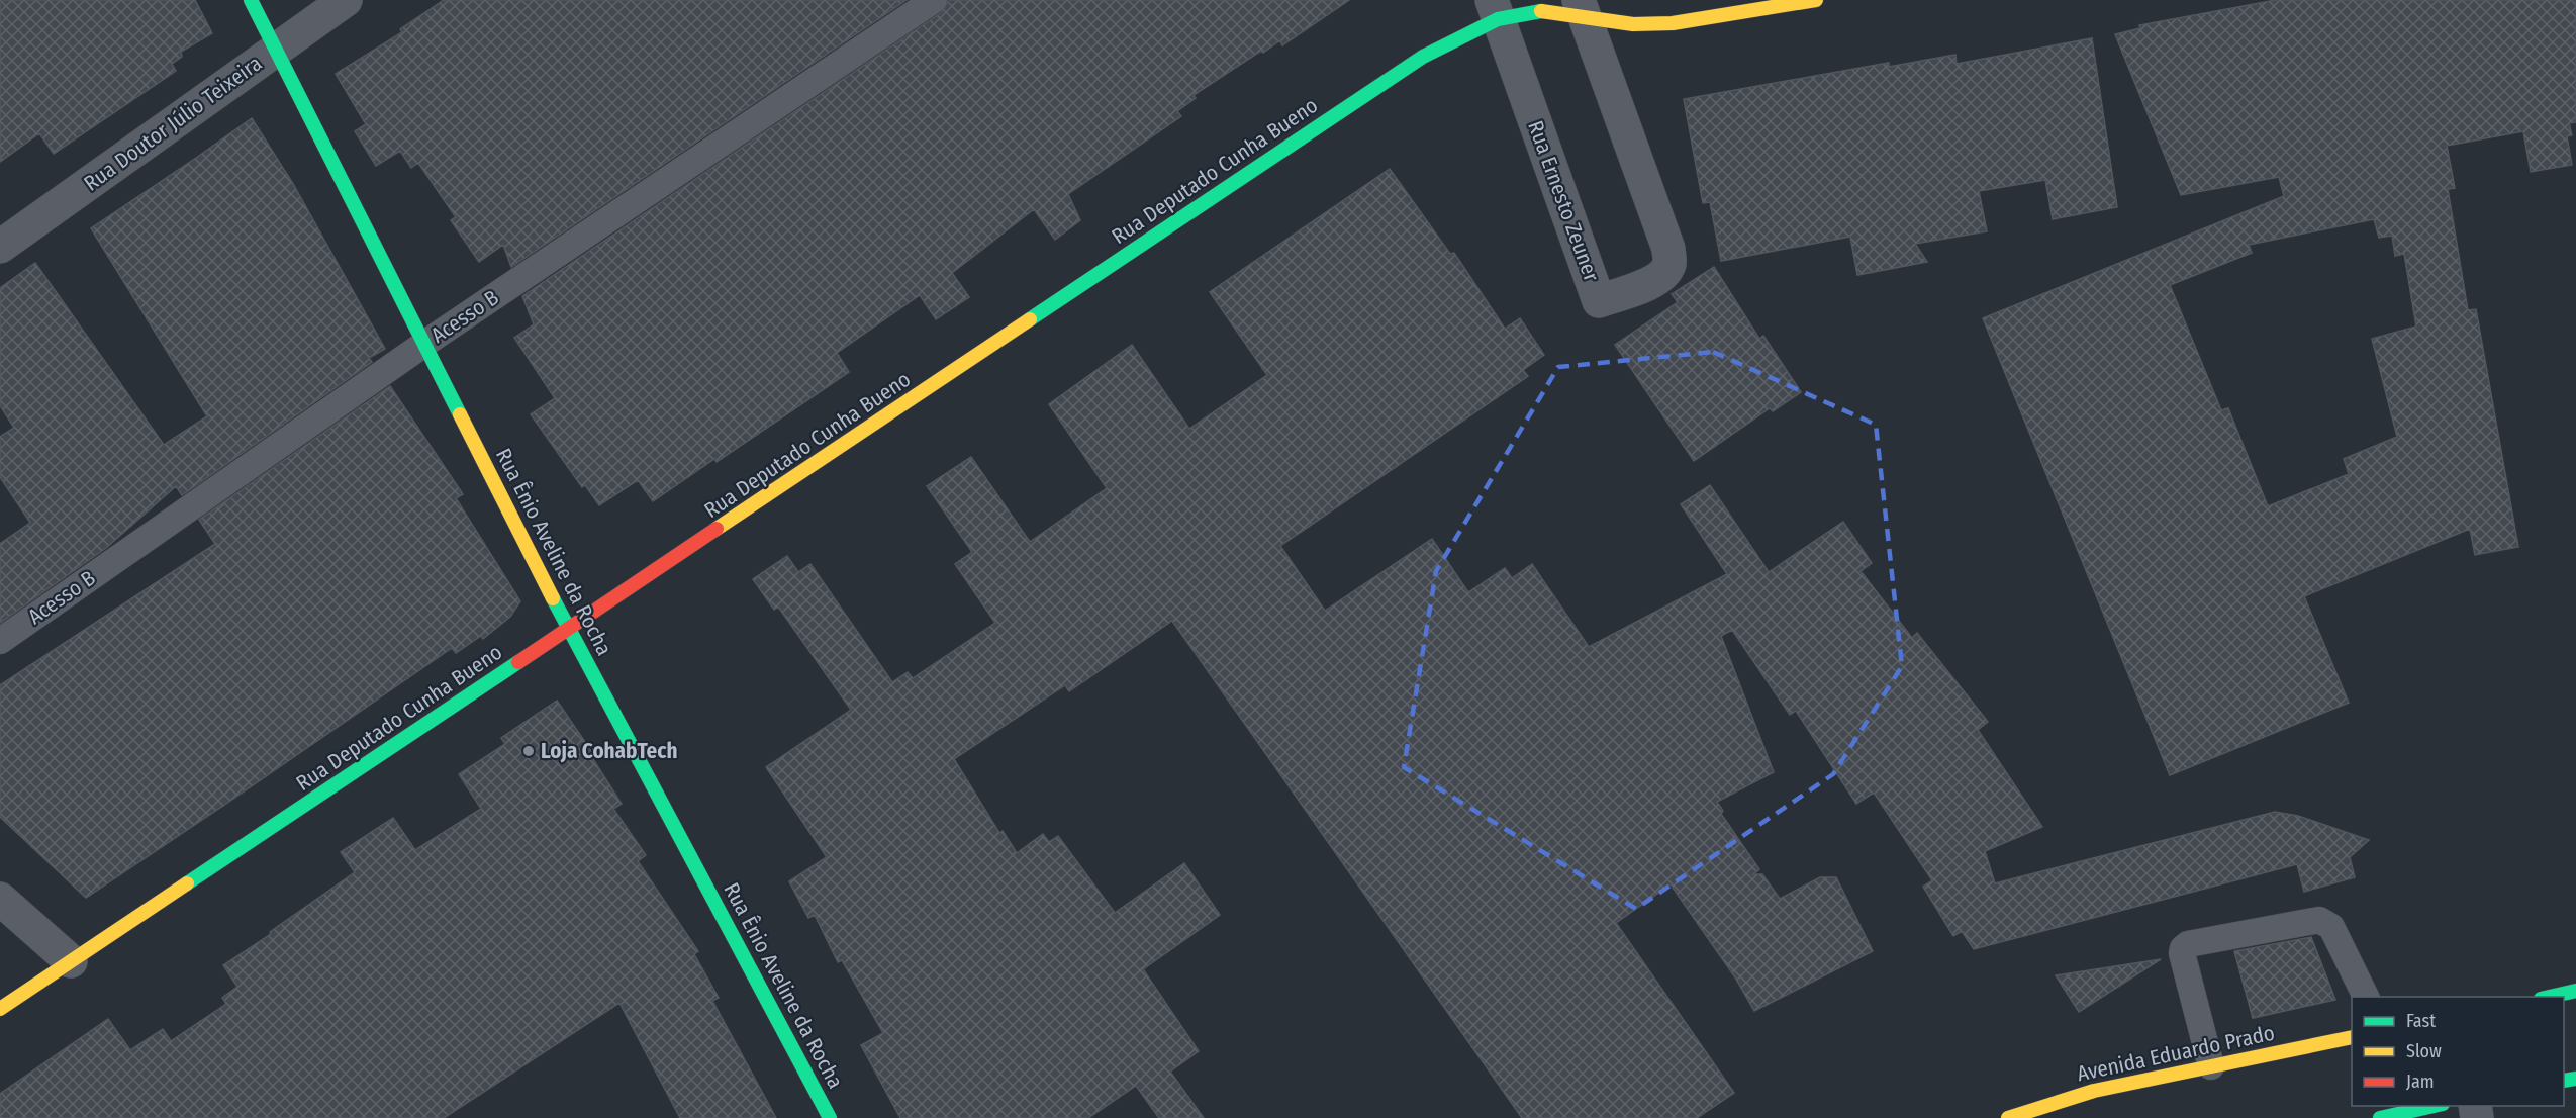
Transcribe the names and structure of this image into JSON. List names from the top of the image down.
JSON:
{
  "streets": {
    "street": [
      "Rua Doutor Júlio Teixeira",
      "Rua Deputado Cunha Bueno",
      "Rua Ernesto Zeuner",
      "Rua Ênio Aveline da Rocha",
      "Avenida Eduardo Prado"
    ],
    "lane": ["Acesso B"]
  },
  "crossings": [
    ["Rua Doutor Júlio Teixeira", "Rua Ênio Aveline da Rocha"],
    ["Rua Deputado Cunha Bueno", "Rua Ernesto Zeuner"],
    ["Rua Deputado Cunha Bueno", "Rua Ênio Aveline da Rocha"],
    ["Acesso B", "Rua Ênio Aveline da Rocha"]
  ],
  "places": ["Loja CohabTech"],
  "legend": ["Fast", "Slow", "Jam"]
}
